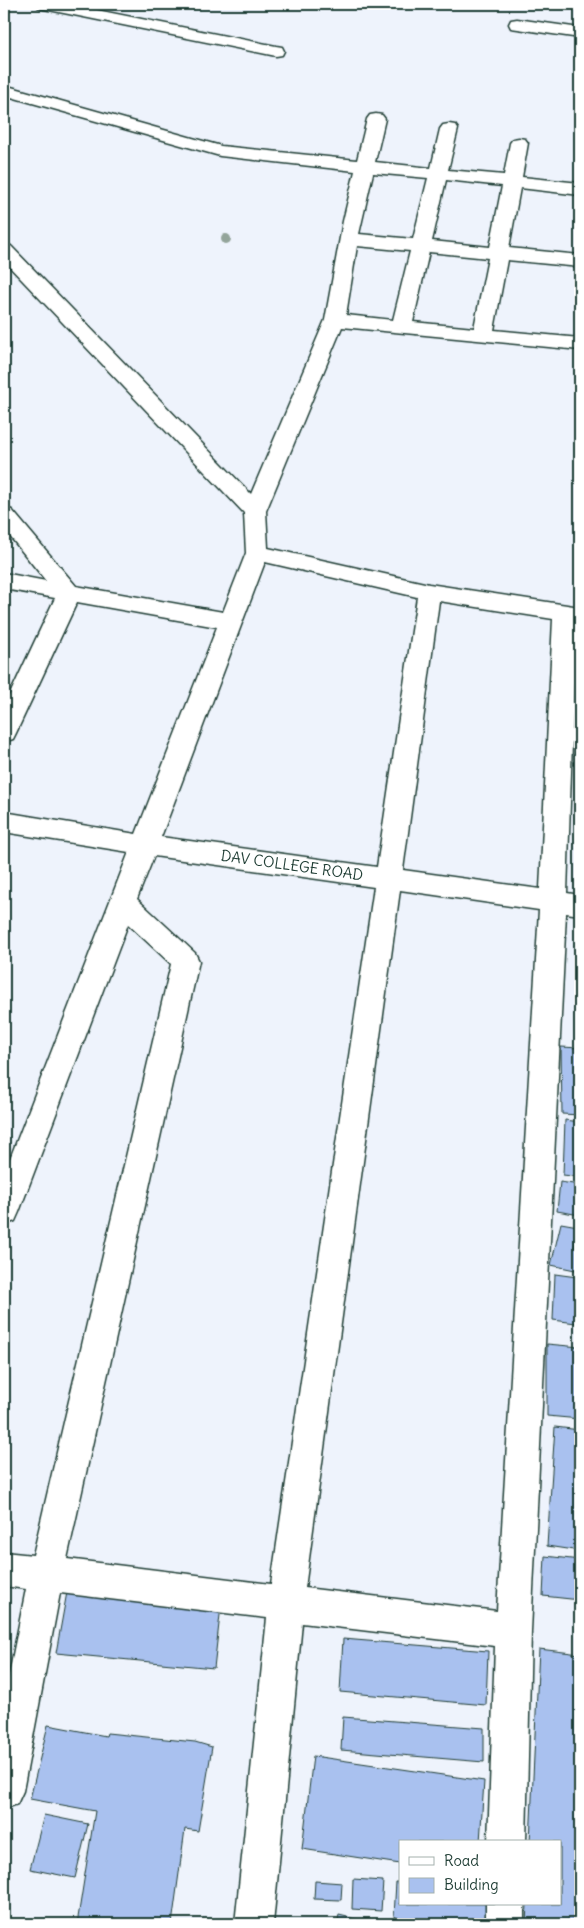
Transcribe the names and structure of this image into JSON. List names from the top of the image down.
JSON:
{
  "streets": {
    "street": ["DAV COLLEGE ROAD"]
  },
  "legend": ["Road", "Building"]
}
